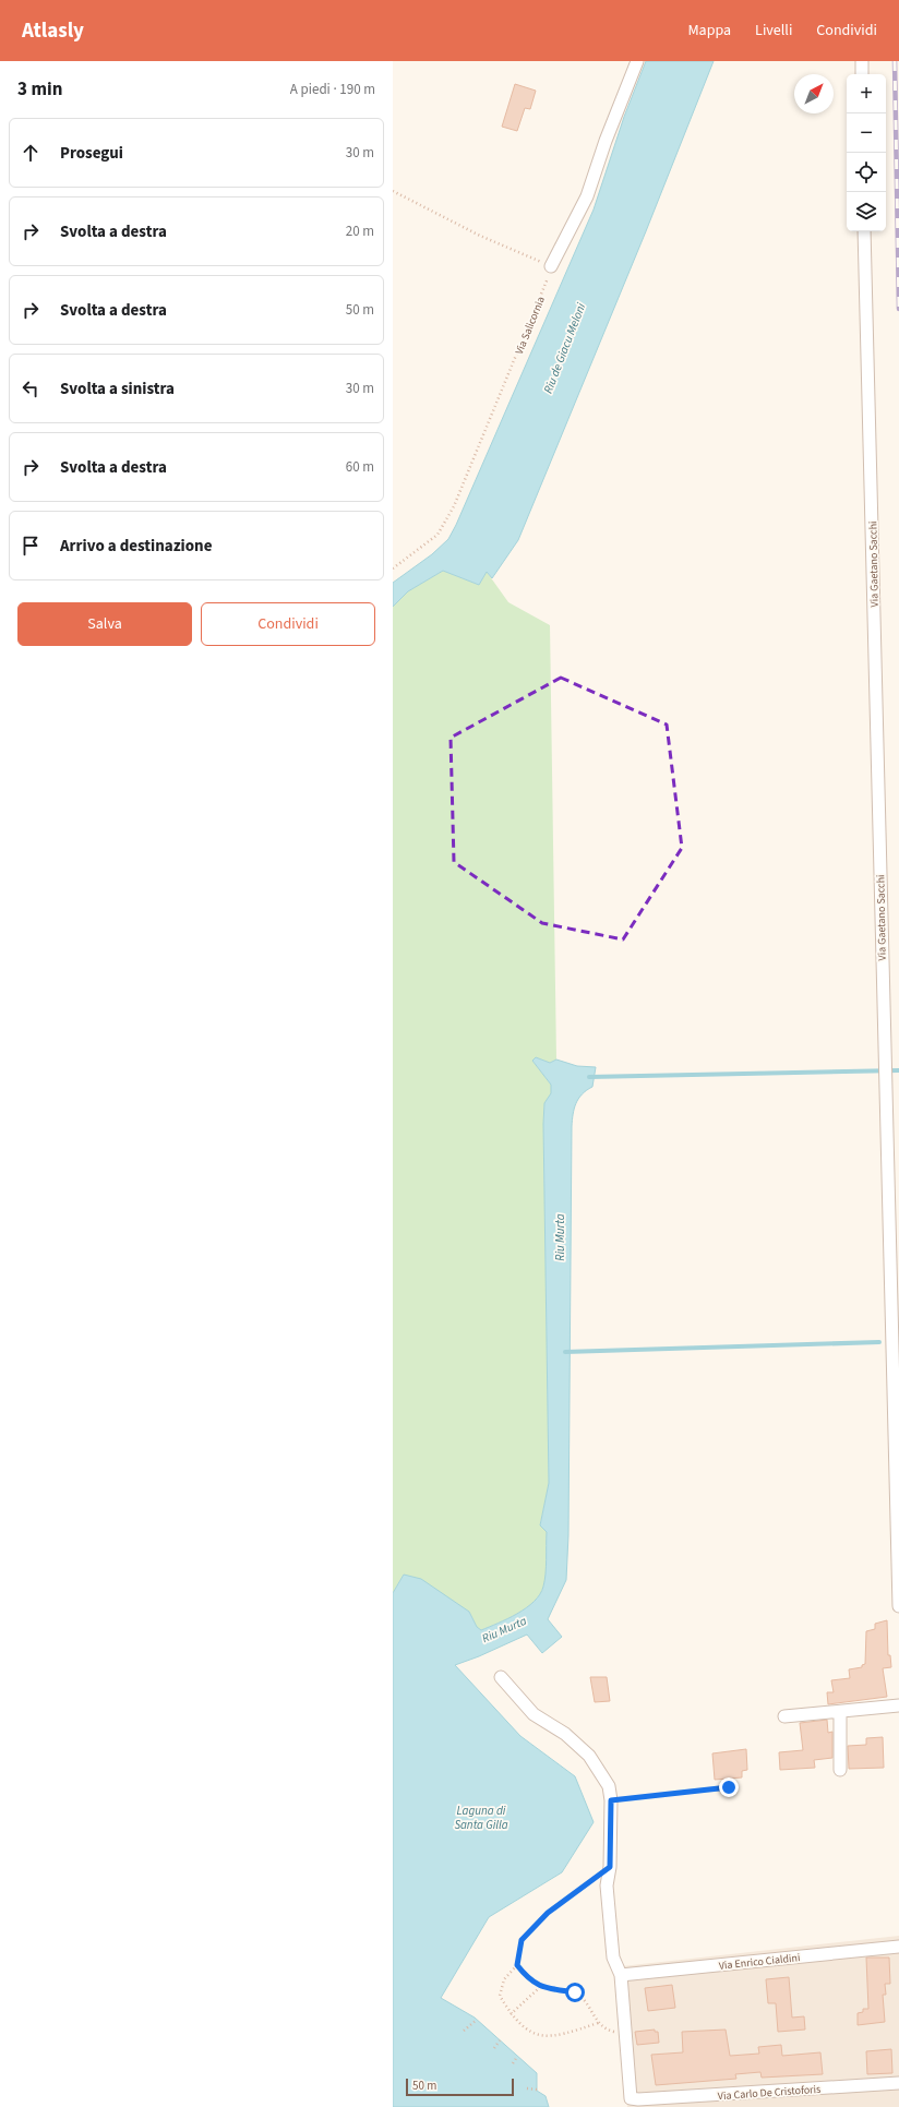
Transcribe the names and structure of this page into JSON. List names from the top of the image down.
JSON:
{
  "streets": {
    "street": ["Via Gaetano Sacchi", "Via Enrico Cialdini", "Via Carlo De Cristoforis"],
    "path": ["Via Salicornia"]
  },
  "water": ["Riu de Giacu Meloni", "Riu Murta", "Laguna di Santa Gilla"],
  "scale_bar": "50 m",
  "north": "top right",
  "page": {
    "header": "Atlasly",
    "nav": ["Mappa", "Livelli", "Condividi"],
    "heading": ["3 min", "A piedi · 190 m"],
    "map_buttons": ["+", "−"],
    "list": [
      ["Prosegui", "30 m"],
      ["Svolta a destra", "20 m"],
      ["Svolta a destra", "50 m"],
      ["Svolta a sinistra", "30 m"],
      ["Svolta a destra", "60 m"],
      "Arrivo a destinazione"
    ],
    "buttons": ["Salva", "Condividi"],
    "scale": "50 m"
  }
}
